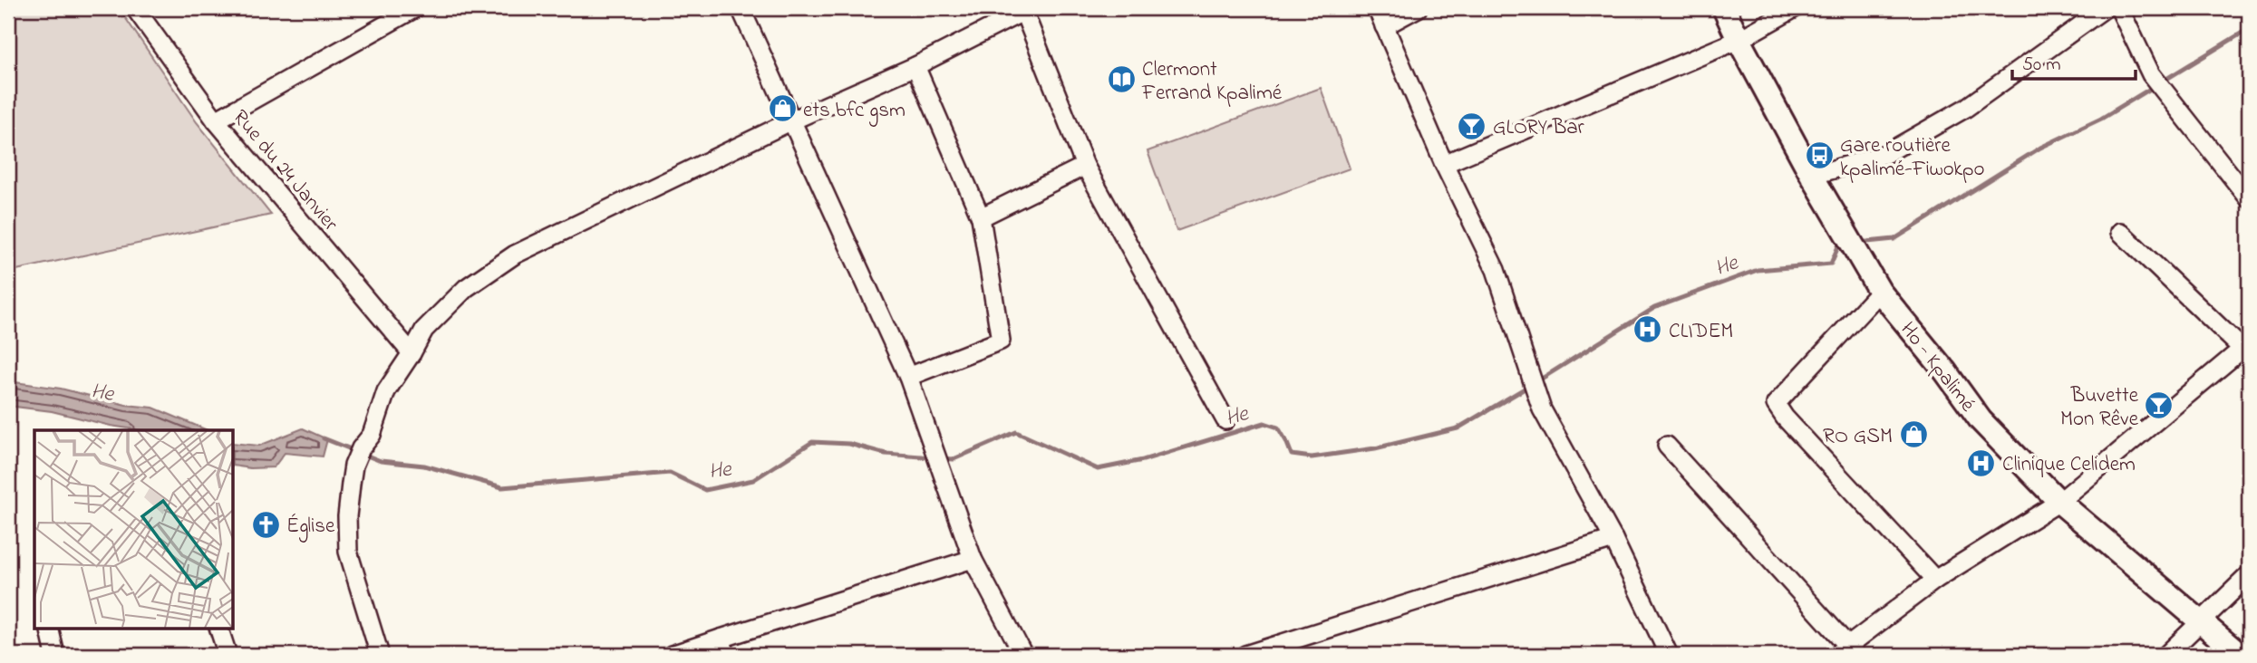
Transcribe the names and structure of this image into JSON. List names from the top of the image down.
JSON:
{
  "streets": {
    "main road": ["Ho - Kpalimé"],
    "street": ["Rue du 24 Janvier"]
  },
  "water": ["He"],
  "places": {
    "library": ["Clermont Ferrand Kpalimé"],
    "shop": ["ets bfc gsm", "RO GSM"],
    "bar": ["GLORY Bar", "Buvette Mon Rêve"],
    "bus stop": ["Gare routière kpalimé-Fiwokpo"],
    "hospital": ["CLIDEM", "Clinique Celidem"],
    "church": ["Église"]
  },
  "scale_bar": "50 m"
}
